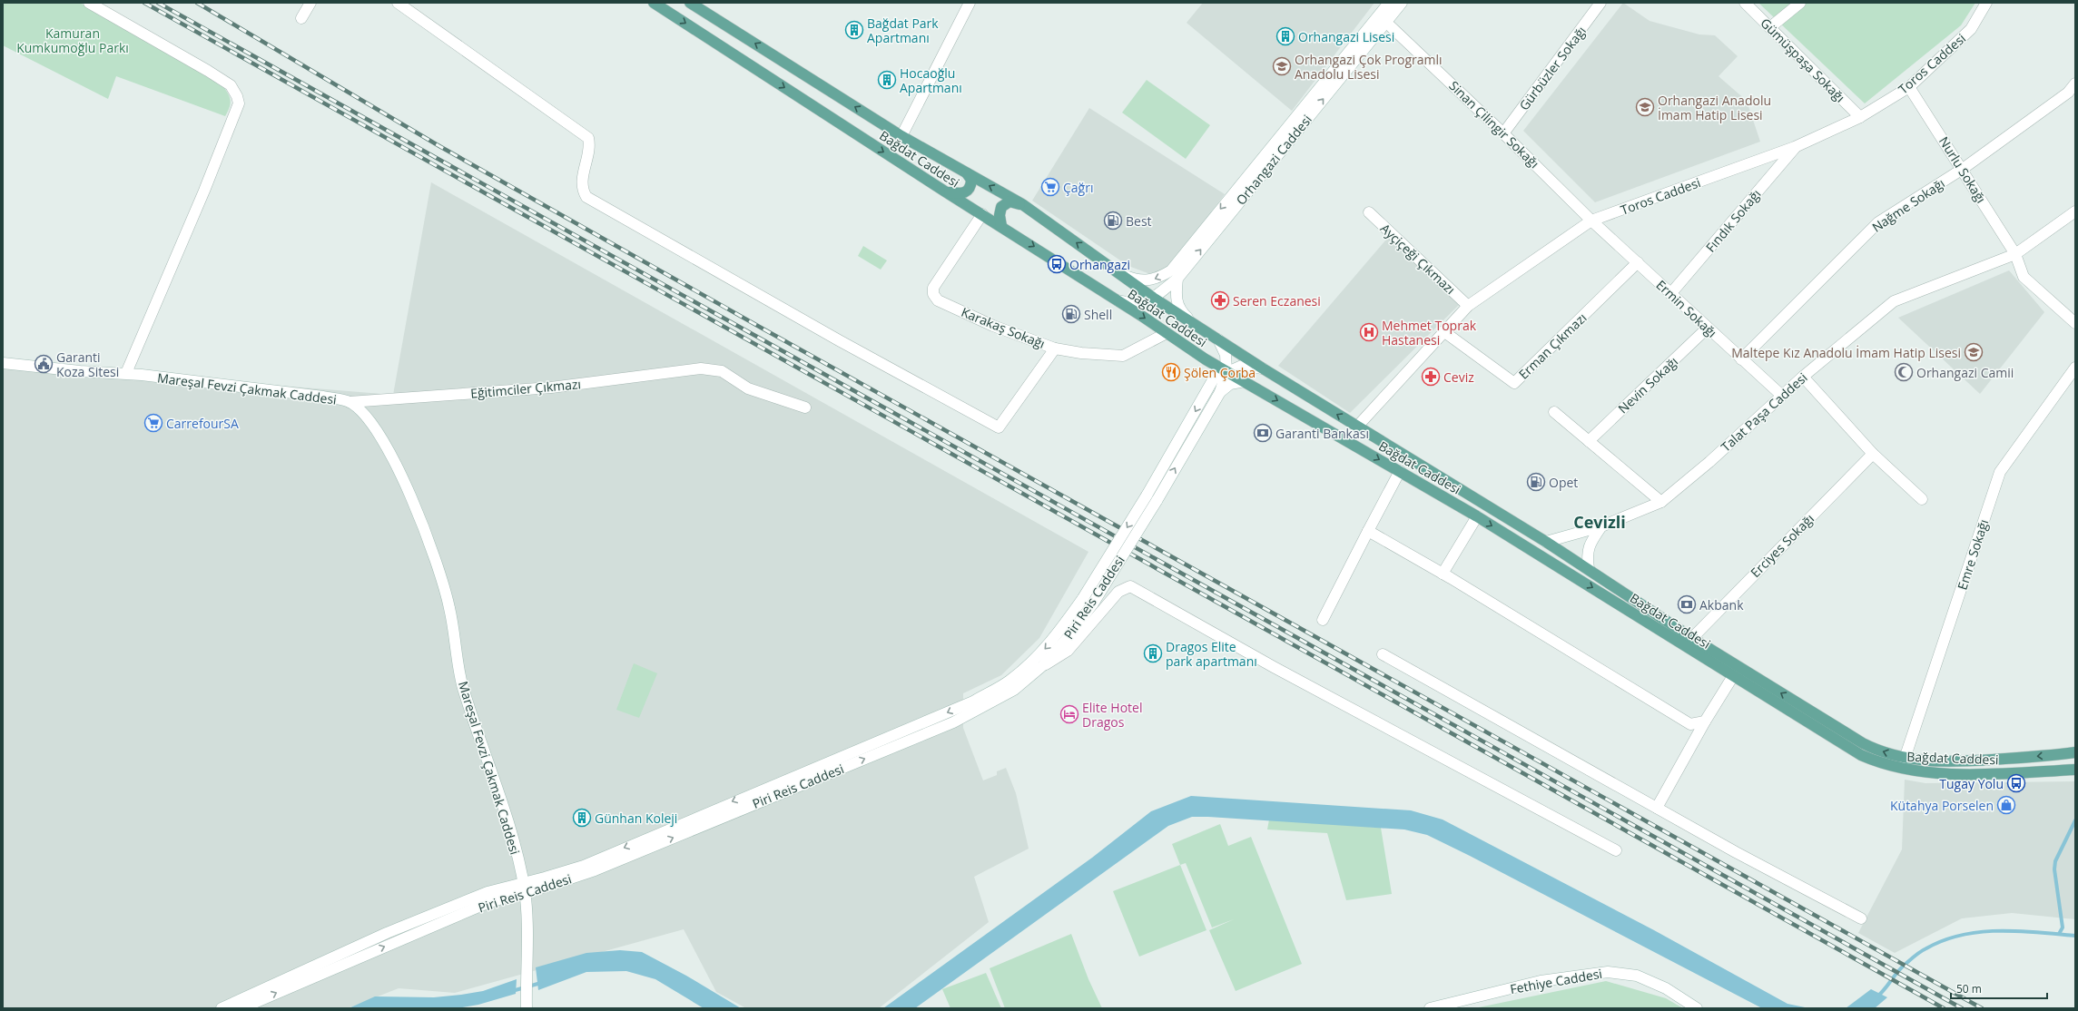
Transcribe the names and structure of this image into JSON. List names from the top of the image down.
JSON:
{
  "streets": {
    "main road": ["Bağdat Caddesi"],
    "street": [
      "Gümüşpaşa Sokağı",
      "Toros Caddesi",
      "Gürbüzler Sokağı",
      "Sinan Çilingir Sokağı",
      "Orhangazi Caddesi",
      "Nurlu Sokağı",
      "Nağme Sokağı",
      "Fındık Sokağı",
      "Ayçiçeği Çıkmazı",
      "Ermin Sokağı",
      "Karakaş Sokağı",
      "Erman Çıkmazı",
      "Nevin Sokağı",
      "Mareşal Fevzi Çakmak Caddesi",
      "Eğitimciler Çıkmazı",
      "Talat Paşa Caddesi",
      "Erciyes Sokağı",
      "Emre Sokağı",
      "Piri Reis Caddesi",
      "Fethiye Caddesi"
    ]
  },
  "crossings": [
    ["Gümüşpaşa Sokağı", "Toros Caddesi"],
    ["Toros Caddesi", "Sinan Çilingir Sokağı"],
    ["Toros Caddesi", "Bağdat Caddesi"],
    ["Toros Caddesi", "Nurlu Sokağı"],
    ["Toros Caddesi", "Fındık Sokağı"],
    ["Toros Caddesi", "Ayçiçeği Çıkmazı"],
    ["Toros Caddesi", "Ermin Sokağı"],
    ["Toros Caddesi", "Erman Çıkmazı"],
    ["Gürbüzler Sokağı", "Sinan Çilingir Sokağı"],
    ["Sinan Çilingir Sokağı", "Orhangazi Caddesi"],
    ["Sinan Çilingir Sokağı", "Ermin Sokağı"],
    ["Bağdat Caddesi", "Orhangazi Caddesi"],
    ["Bağdat Caddesi", "Karakaş Sokağı"],
    ["Bağdat Caddesi", "Talat Paşa Caddesi"],
    ["Bağdat Caddesi", "Erciyes Sokağı"],
    ["Bağdat Caddesi", "Emre Sokağı"],
    ["Bağdat Caddesi", "Piri Reis Caddesi"],
    ["Nurlu Sokağı", "Nağme Sokağı"],
    ["Nurlu Sokağı", "Talat Paşa Caddesi"],
    ["Nağme Sokağı", "Ermin Sokağı"],
    ["Fındık Sokağı", "Ermin Sokağı"],
    ["Ermin Sokağı", "Erman Çıkmazı"],
    ["Ermin Sokağı", "Nevin Sokağı"],
    ["Ermin Sokağı", "Talat Paşa Caddesi"],
    ["Mareşal Fevzi Çakmak Caddesi", "Eğitimciler Çıkmazı"],
    ["Mareşal Fevzi Çakmak Caddesi", "Piri Reis Caddesi"]
  ],
  "districts": ["Cevizli"],
  "parks": ["Kamuran Kumkumoğlu Parkı"],
  "places": {
    "building": [
      "Bağdat Park Apartmanı",
      "Orhangazi Lisesi",
      "Hocaoğlu Apartmanı",
      "Dragos Elite park apartmanı",
      "Günhan Koleji"
    ],
    "school or university": ["Orhangazi Çok Programlı Anadolu Lisesi", "Orhangazi Anadolu İmam Hatip Lisesi", "Maltepe Kız Anadolu İmam Hatip Lisesi"],
    "supermarket": ["Çağrı", "CarrefourSA"],
    "fuel station": ["Best", "Shell", "Opet"],
    "bus stop": ["Orhangazi", "Tugay Yolu"],
    "pharmacy": ["Seren Eczanesi", "Ceviz"],
    "hospital": ["Mehmet Toprak Hastanesi"],
    "public building": ["Garanti Koza Sitesi"],
    "restaurant": ["Şölen Çorba"],
    "mosque": ["Orhangazi Camii"],
    "bank": ["Garanti Bankası", "Akbank"],
    "hotel": ["Elite Hotel Dragos"],
    "shop": ["Kütahya Porselen"]
  },
  "scale_bar": "50 m"
}
